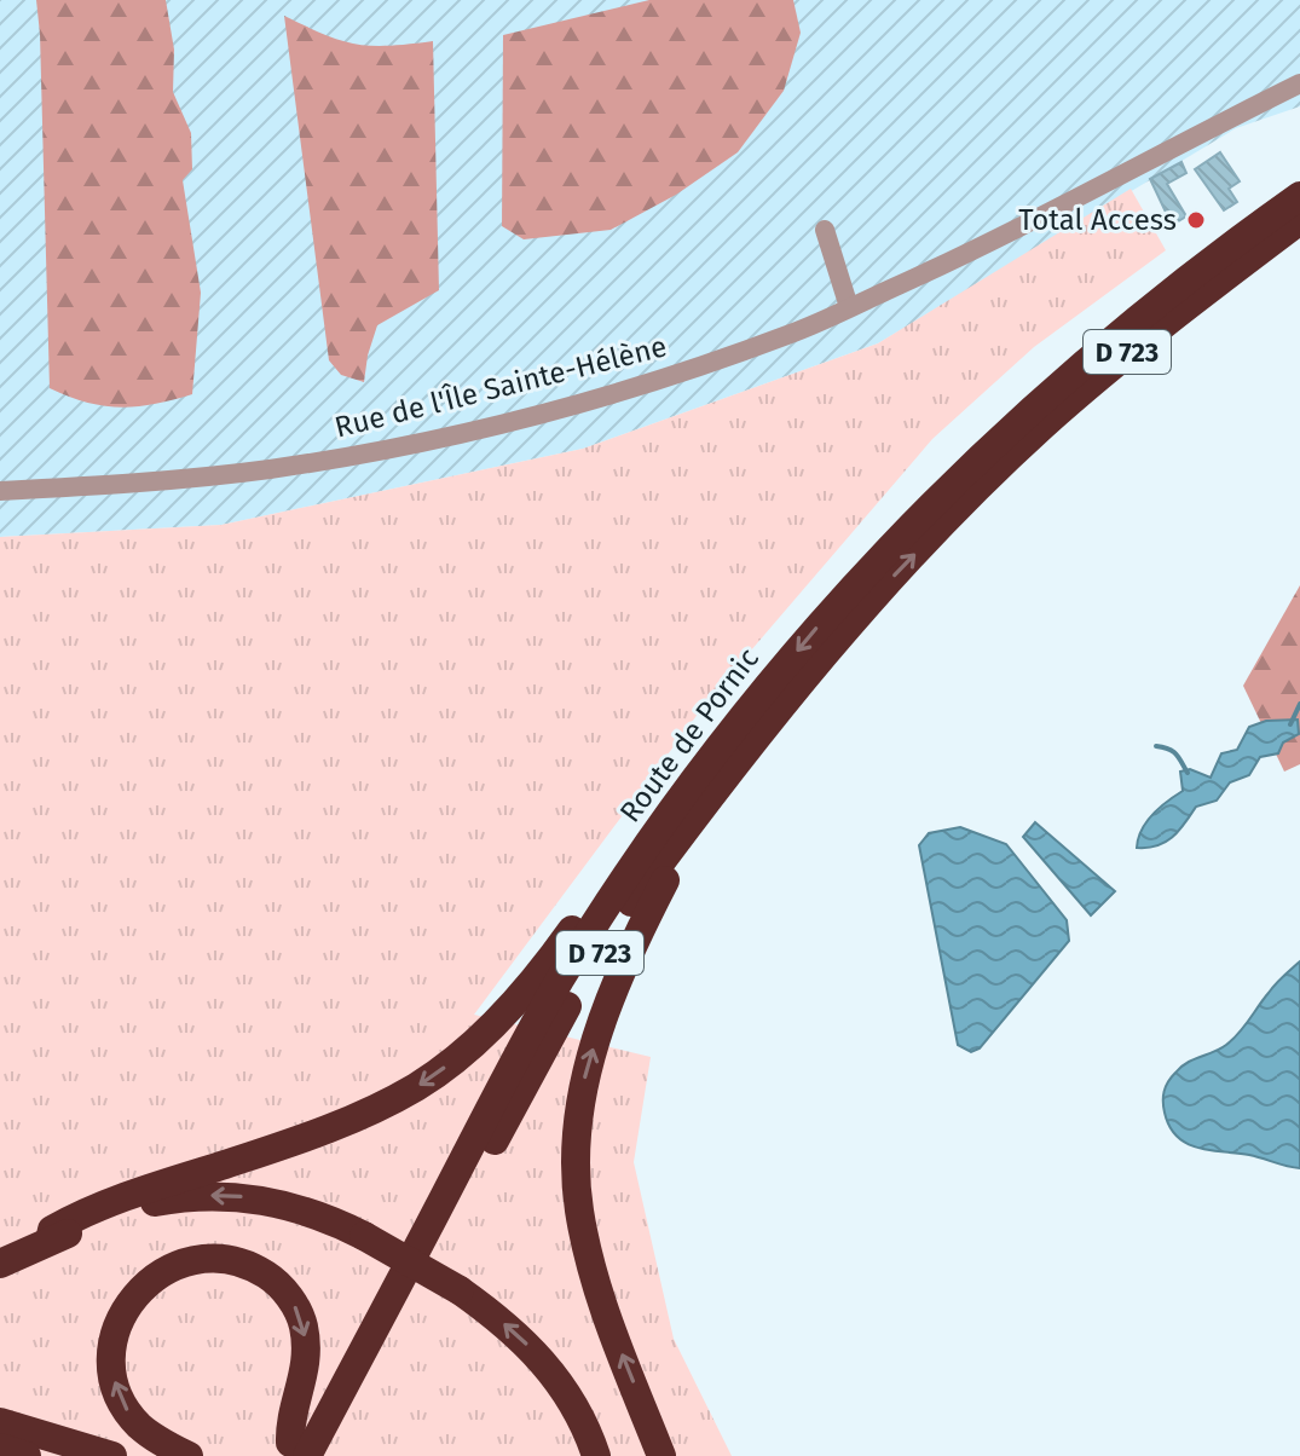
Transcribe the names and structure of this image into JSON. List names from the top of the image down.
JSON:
{
  "streets": {
    "highway": ["D 723", "Route de Pornic"],
    "street": ["Rue de l'Île Sainte-Hélène"]
  },
  "places": ["Total Access"]
}
